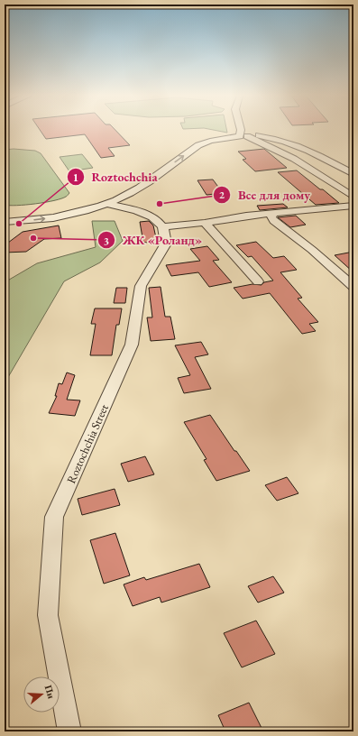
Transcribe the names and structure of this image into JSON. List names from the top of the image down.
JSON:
{
  "streets": {
    "street": ["Roztochchia Street"]
  },
  "places": ["Все для дому", "Roztochchia", "ЖК «Роланд»"],
  "north": "right"
}
